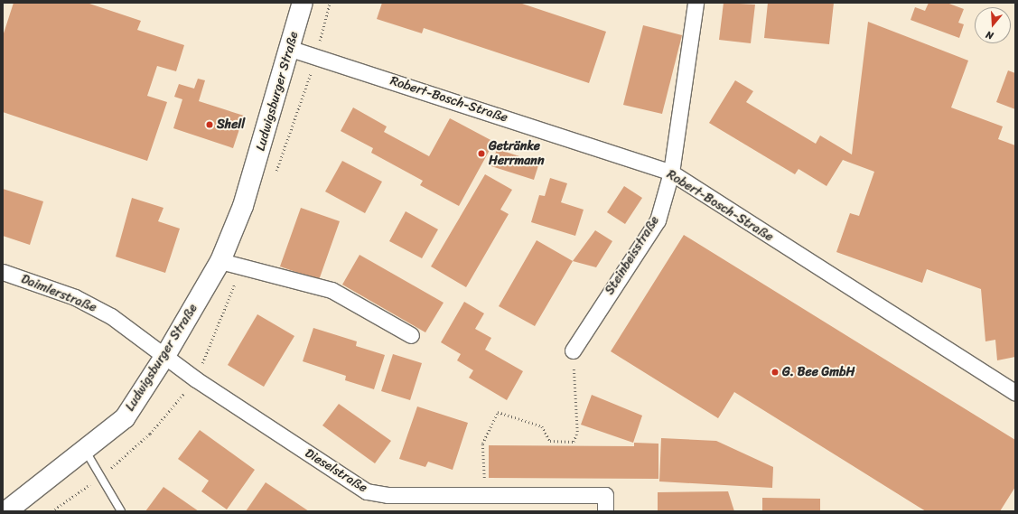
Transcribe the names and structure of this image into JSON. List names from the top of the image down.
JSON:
{
  "streets": {
    "main road": ["Ludwigsburger Straße"],
    "street": [
      "Robert-Bosch-Straße",
      "Steinbeisstraße",
      "Daimlerstraße",
      "Dieselstraße"
    ]
  },
  "crossings": [
    ["Ludwigsburger Straße", "Robert-Bosch-Straße"],
    ["Ludwigsburger Straße", "Daimlerstraße"],
    ["Ludwigsburger Straße", "Dieselstraße"],
    ["Robert-Bosch-Straße", "Steinbeisstraße"],
    ["Daimlerstraße", "Dieselstraße"]
  ],
  "places": ["Shell", "Getränke Herrmann", "G. Bee GmbH"],
  "north": "bottom"
}
